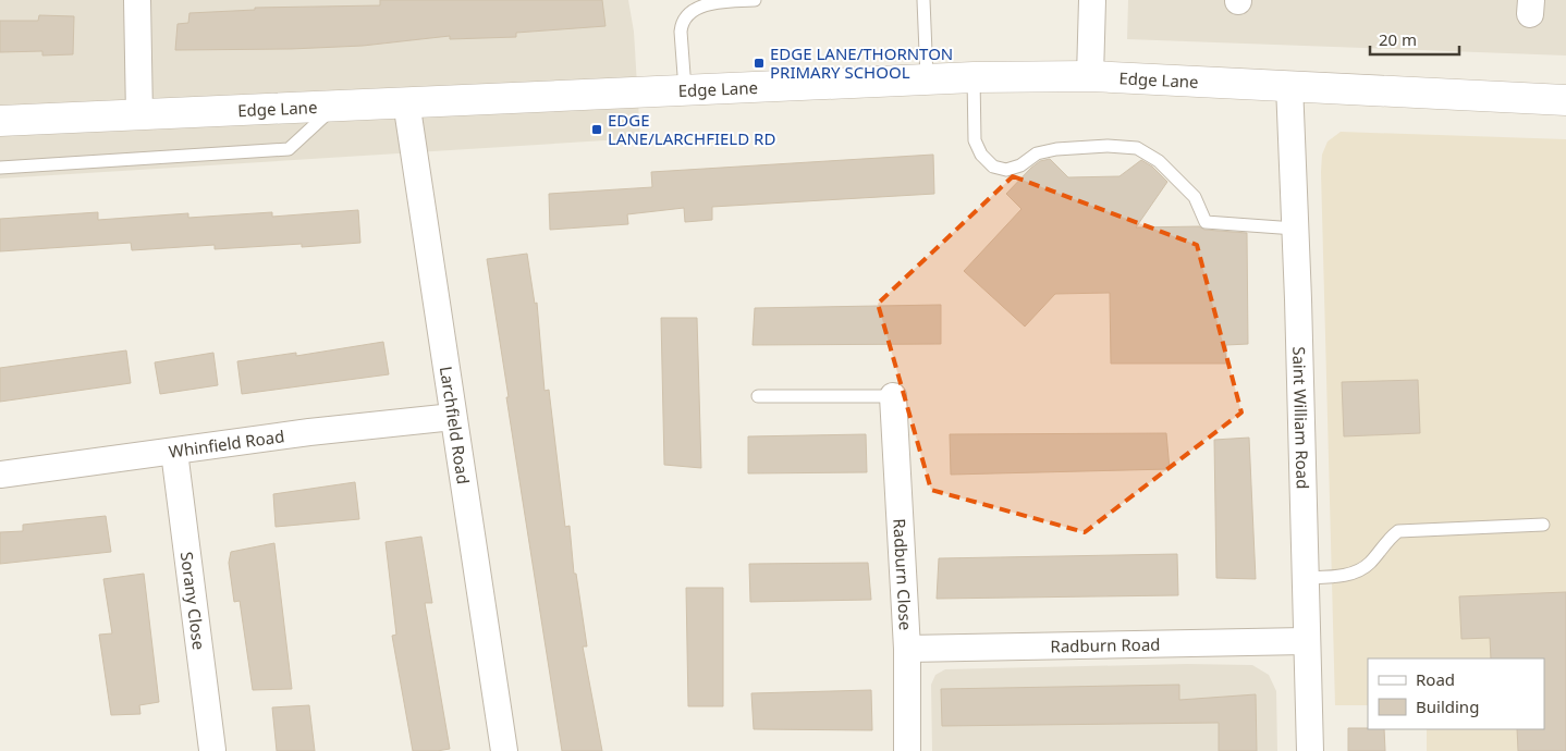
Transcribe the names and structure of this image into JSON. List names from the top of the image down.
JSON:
{
  "streets": {
    "street": [
      "Edge Lane",
      "Saint William Road",
      "Larchfield Road",
      "Whinfield Road",
      "Radburn Close",
      "Sorany Close",
      "Radburn Road"
    ]
  },
  "crossings": [
    ["Edge Lane", "Saint William Road"],
    ["Edge Lane", "Larchfield Road"],
    ["Saint William Road", "Radburn Road"],
    ["Larchfield Road", "Whinfield Road"],
    ["Whinfield Road", "Sorany Close"],
    ["Radburn Close", "Radburn Road"]
  ],
  "places": {
    "transit": ["EDGE LANE/THORNTON PRIMARY SCHOOL", "EDGE LANE/LARCHFIELD RD"]
  },
  "legend": ["Road", "Building"],
  "scale_bar": "20 m"
}
